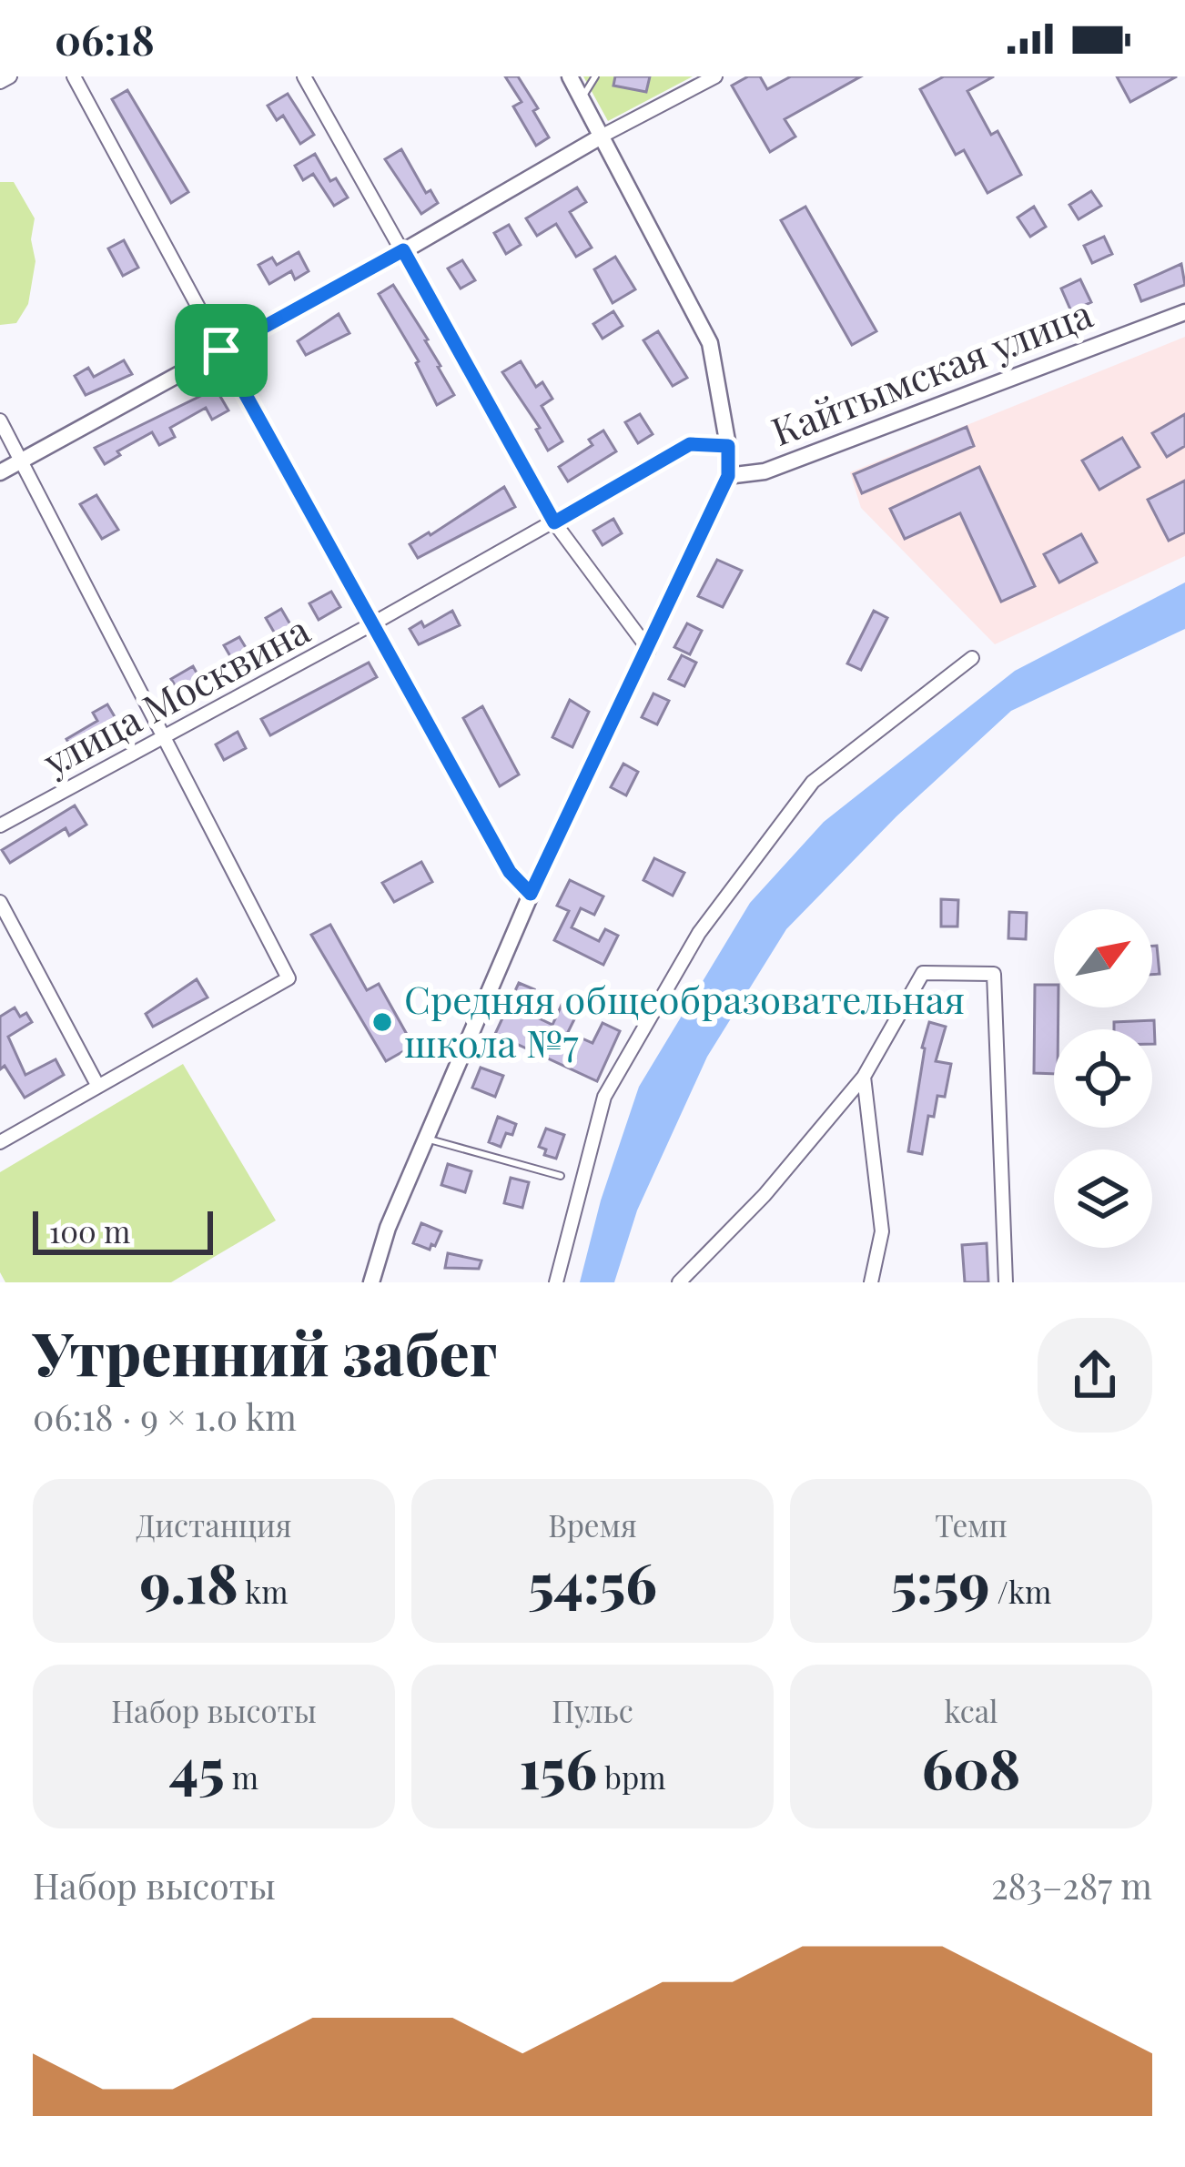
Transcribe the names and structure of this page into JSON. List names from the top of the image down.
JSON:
{
  "streets": {
    "street": ["Кайтымская улица", "улица Москвина"]
  },
  "places": ["Средняя общеобразовательная школа №7"],
  "scale_bar": "100 m",
  "north": "top right",
  "page": {
    "status": "06:18",
    "scale": "100 m",
    "heading": ["Утренний забег", "06:18 · 9 × 1.0 km"],
    "stats": [
      ["Дистанция", "9.18 km"],
      ["Время", "54:56"],
      ["Темп", "5:59 /km"],
      ["Набор высоты", "45 m"],
      ["Пульс", "156 bpm"],
      ["kcal", "608"]
    ],
    "chart": ["Набор высоты", "283–287 m"]
  }
}
